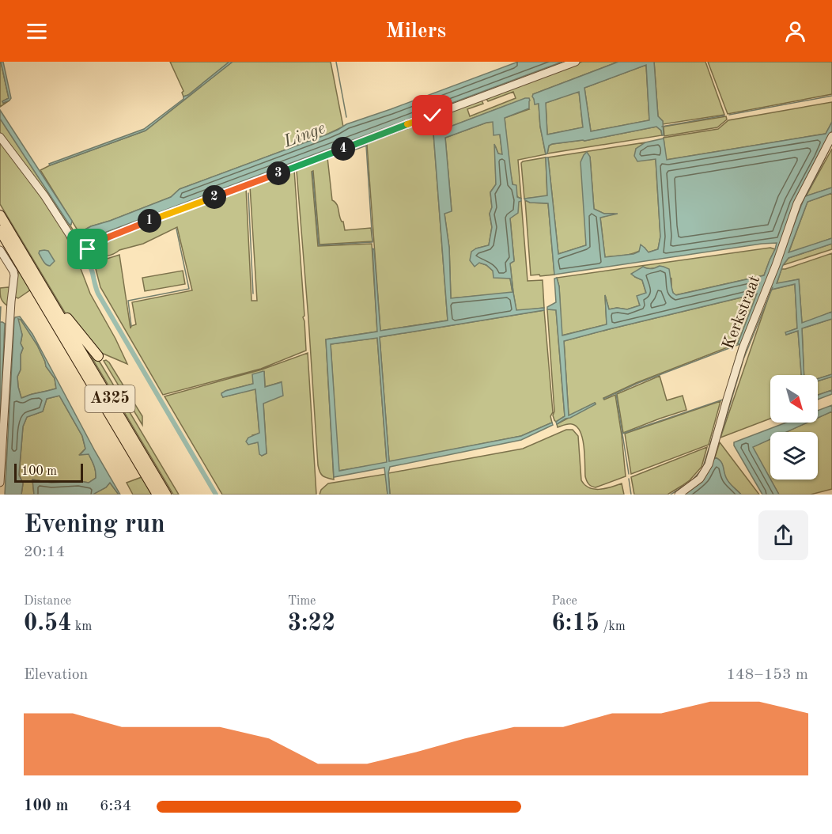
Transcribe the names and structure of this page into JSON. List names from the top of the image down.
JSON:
{
  "streets": {
    "highway": ["A325"],
    "street": ["Kerkstraat"]
  },
  "water": ["Linge"],
  "scale_bar": "100 m",
  "north": "bottom right",
  "page": {
    "header": "Milers",
    "pins": [
      "4",
      "3",
      "2",
      "1"
    ],
    "scale": "100 m",
    "heading": ["Evening run", "20:14"],
    "stats": [
      ["Distance", "0.54 km"],
      ["Time", "3:22"],
      ["Pace", "6:15 /km"]
    ],
    "chart": ["Elevation", "148–153 m"],
    "list": [
      {
        "name": "100 m",
        "note": "6:34"
      }
    ]
  }
}
